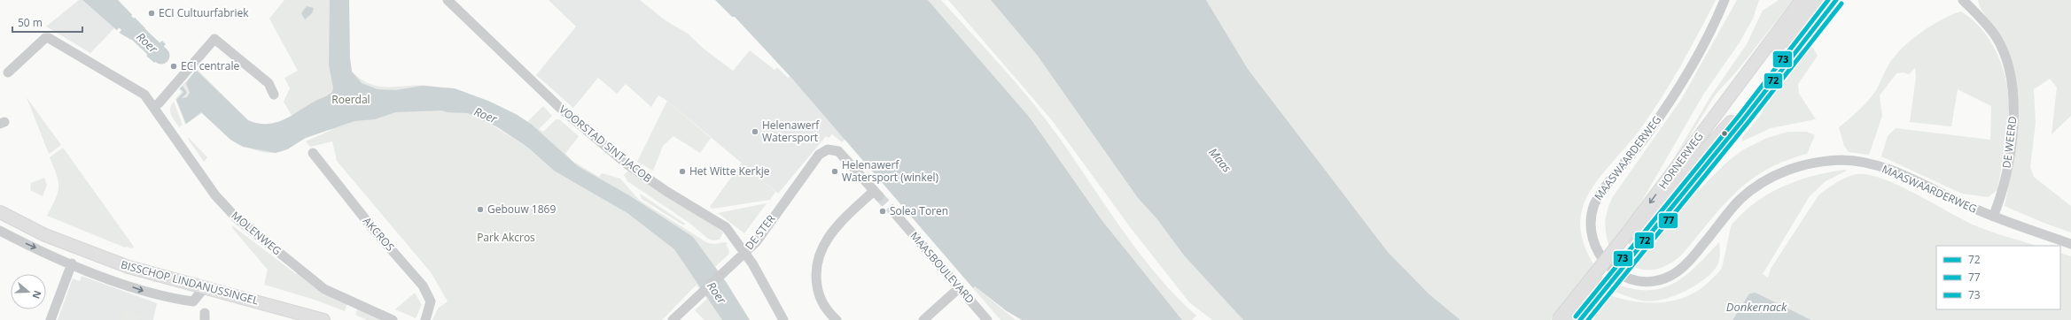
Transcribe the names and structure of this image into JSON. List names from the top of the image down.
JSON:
{
  "streets": {
    "main road": ["HORNERWEG", "BISSCHOP LINDANUSSINGEL"],
    "street": [
      "DE WEERD",
      "VOORSTAD SINT JACOB",
      "MAASWAARDERWEG",
      "DE STER",
      "MOLENWEG",
      "AKCROS",
      "MAASBOULEVARD"
    ]
  },
  "crossings": [
    ["DE WEERD", "MAASWAARDERWEG"],
    ["VOORSTAD SINT JACOB", "DE STER"]
  ],
  "water": ["Roer", "Maas", "Donkernack"],
  "parks": ["Roerdal", "Park Akcros"],
  "places": [
    "ECI Cultuurfabriek",
    "ECI centrale",
    "Helenawerf Watersport",
    "Het Witte Kerkje",
    "Helenawerf Watersport (winkel)",
    "Gebouw 1869",
    "Solea Toren"
  ],
  "lines": ["transit line 72", "transit line 73", "transit line 77"],
  "legend": ["72", "77", "73"],
  "scale_bar": "50 m",
  "north": "right"
}
